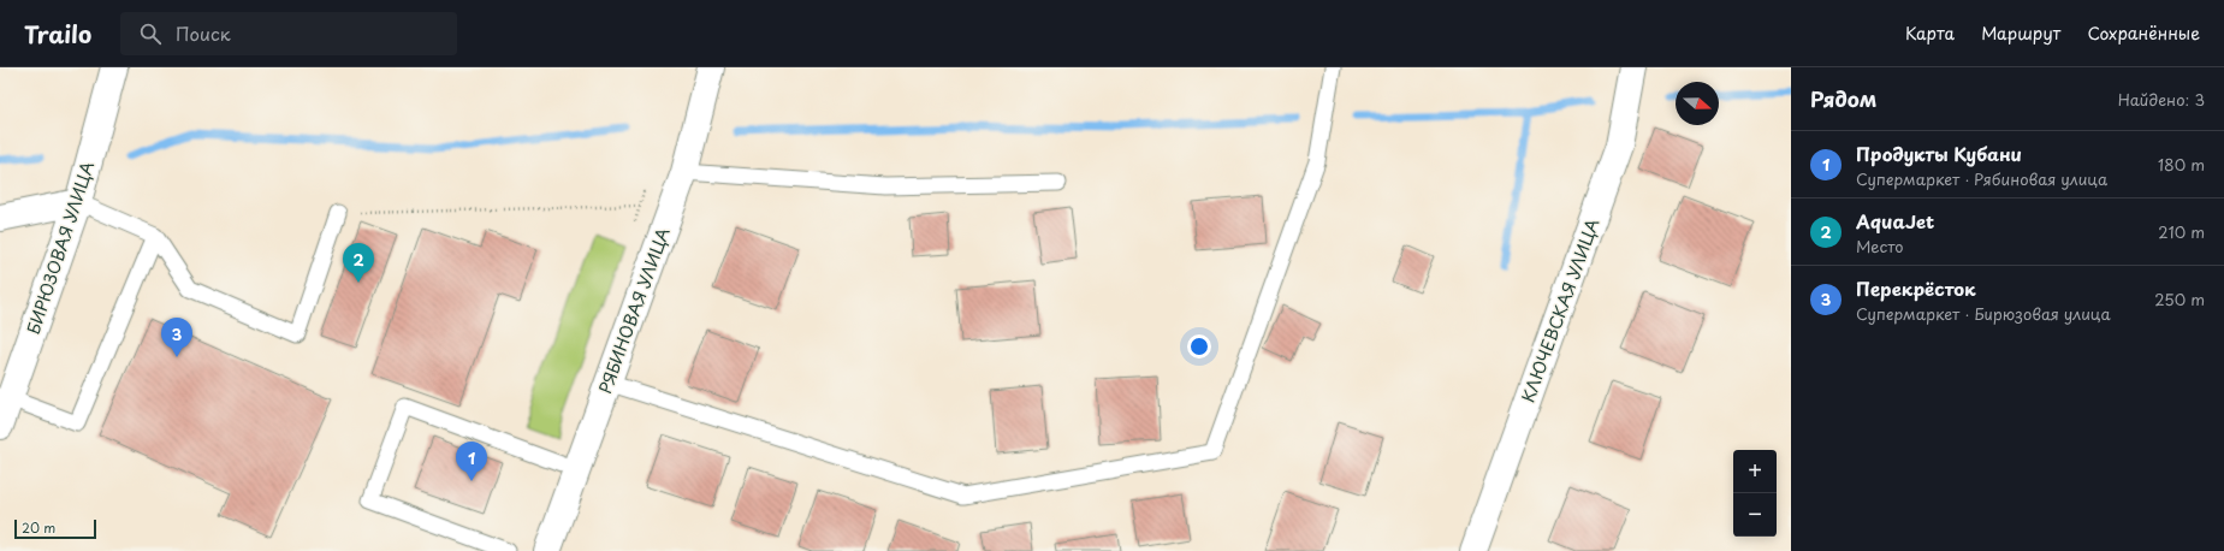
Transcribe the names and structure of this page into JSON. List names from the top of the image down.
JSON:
{
  "streets": {
    "street": ["БИРЮЗОВАЯ УЛИЦА", "РЯБИНОВАЯ УЛИЦА", "КЛЮЧЕВСКАЯ УЛИЦА"]
  },
  "scale_bar": "20 m",
  "north": "right",
  "page": {
    "header": "Trailo",
    "search": "Поиск",
    "nav": ["Карта", "Маршрут", "Сохранённые"],
    "heading": ["Рядом", "Найдено: 3"],
    "list": [
      {
        "mark": "1",
        "name": "Продукты Кубани",
        "note": "Супермаркет · Рябиновая улица",
        "value": "180 m"
      },
      {
        "mark": "2",
        "name": "AquaJet",
        "note": "Место",
        "value": "210 m"
      },
      {
        "mark": "3",
        "name": "Перекрёсток",
        "note": "Супермаркет · Бирюзовая улица",
        "value": "250 m"
      }
    ],
    "pins": ["2", "3", "1"],
    "map_buttons": ["+", "−"],
    "scale": "20 m"
  }
}
